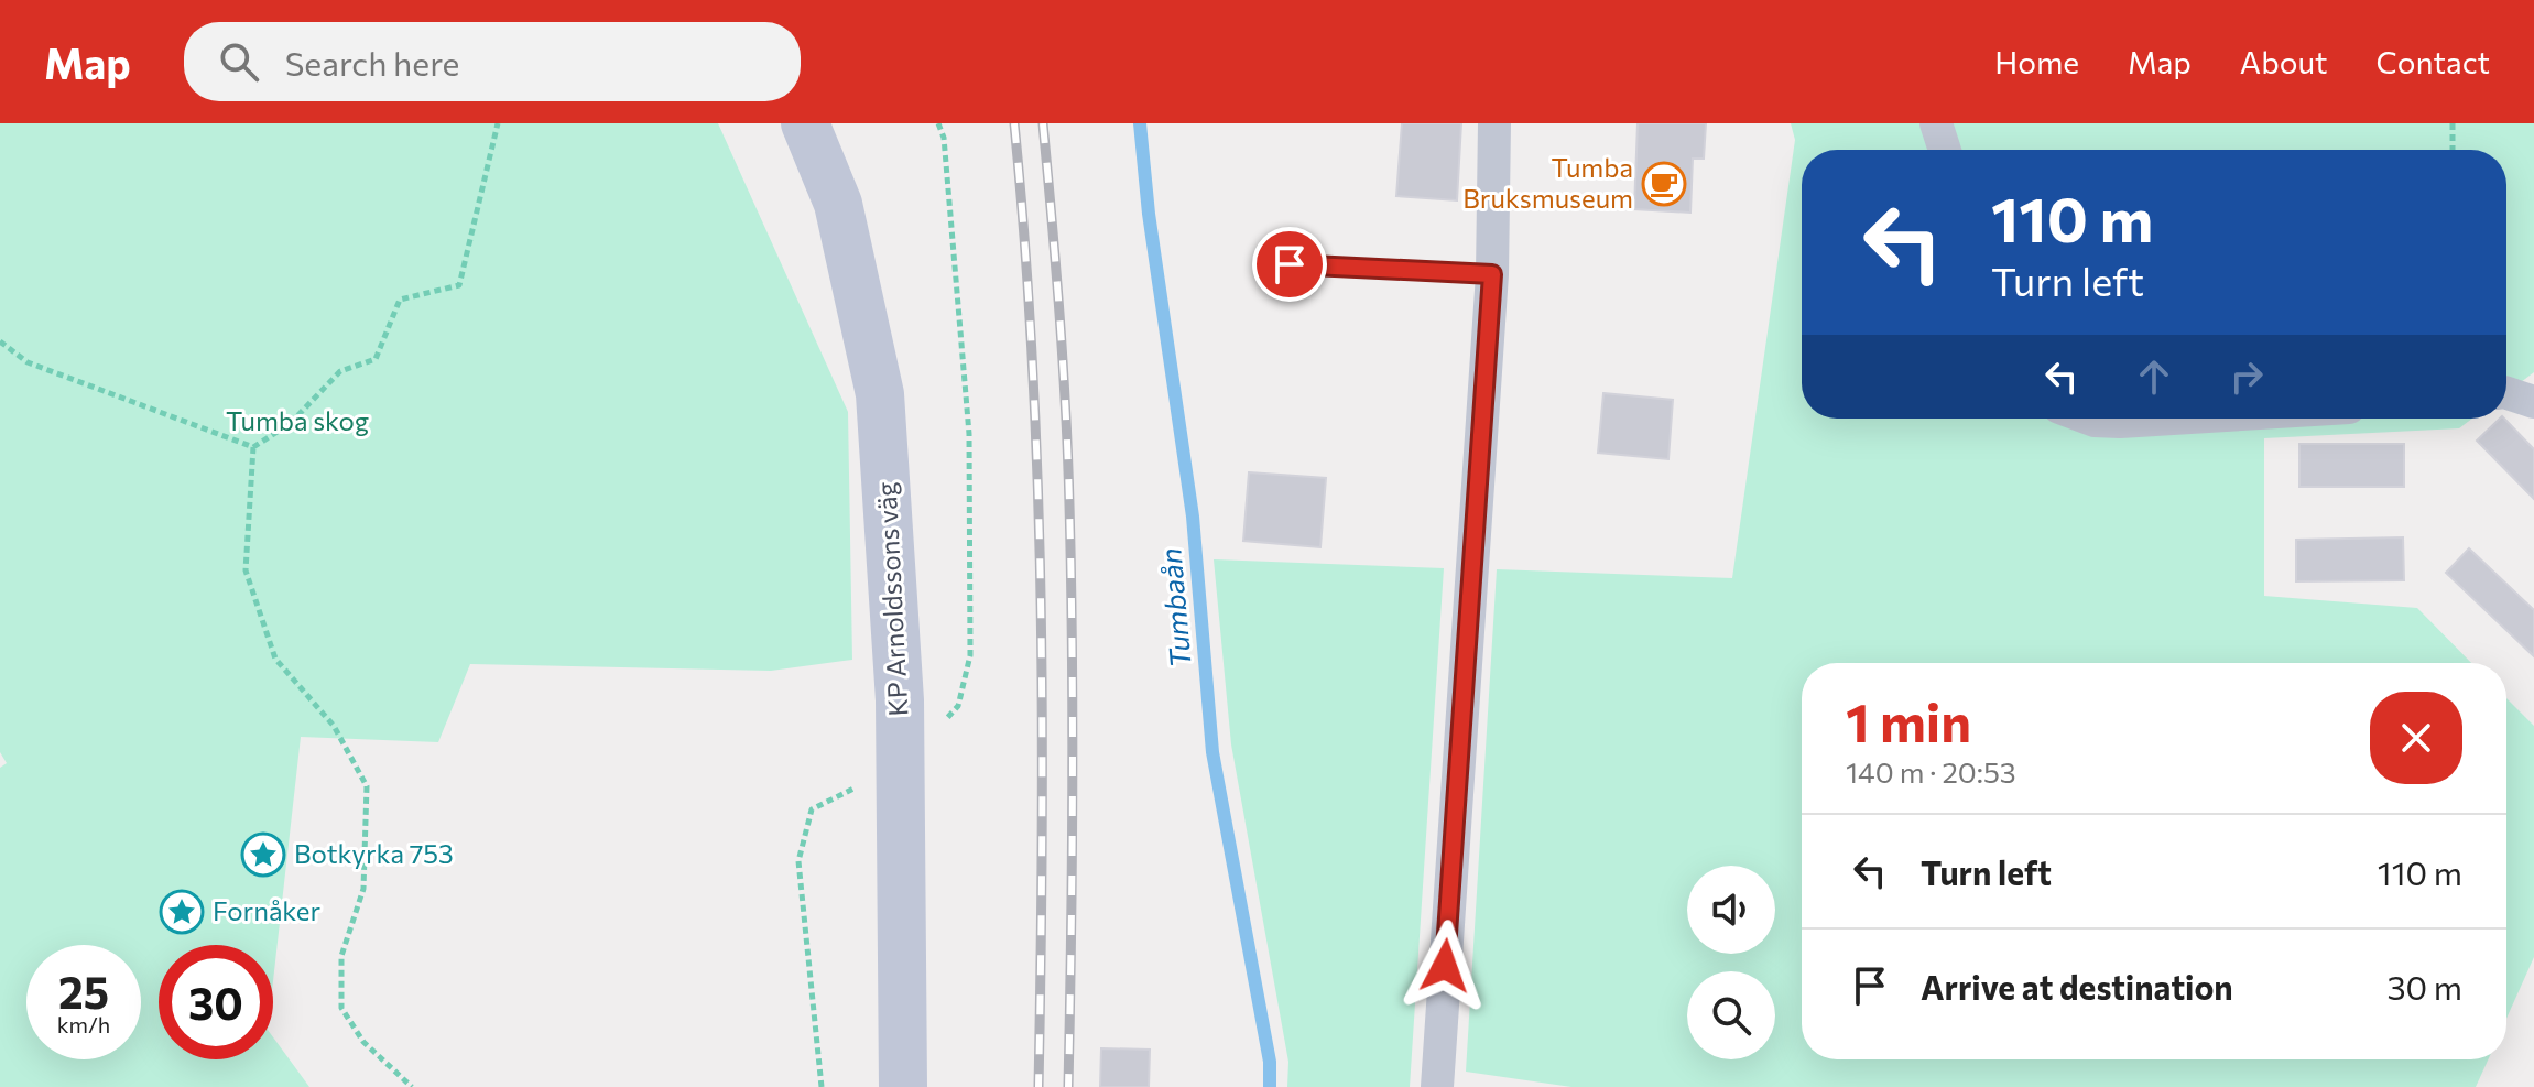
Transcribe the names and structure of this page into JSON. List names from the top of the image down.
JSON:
{
  "streets": {
    "main road": ["KP Arnoldssons väg"]
  },
  "water": ["Tumbaån"],
  "parks": ["Tumba skog"],
  "places": {
    "cafe": ["Tumba Bruksmuseum"],
    "place": ["Botkyrka 753", "Fornåker"]
  },
  "page": {
    "header": "Map",
    "search": "Search here",
    "nav": [
      "Home",
      "Map",
      "About",
      "Contact"
    ],
    "turn": ["110 m", "Turn left"],
    "heading": ["1 min", "140 m · 20:53"],
    "list": [
      {
        "name": "Turn left",
        "value": "110 m"
      },
      {
        "name": "Arrive at destination",
        "value": "30 m"
      }
    ],
    "speed": "25 km/h",
    "limit": "30"
  }
}
